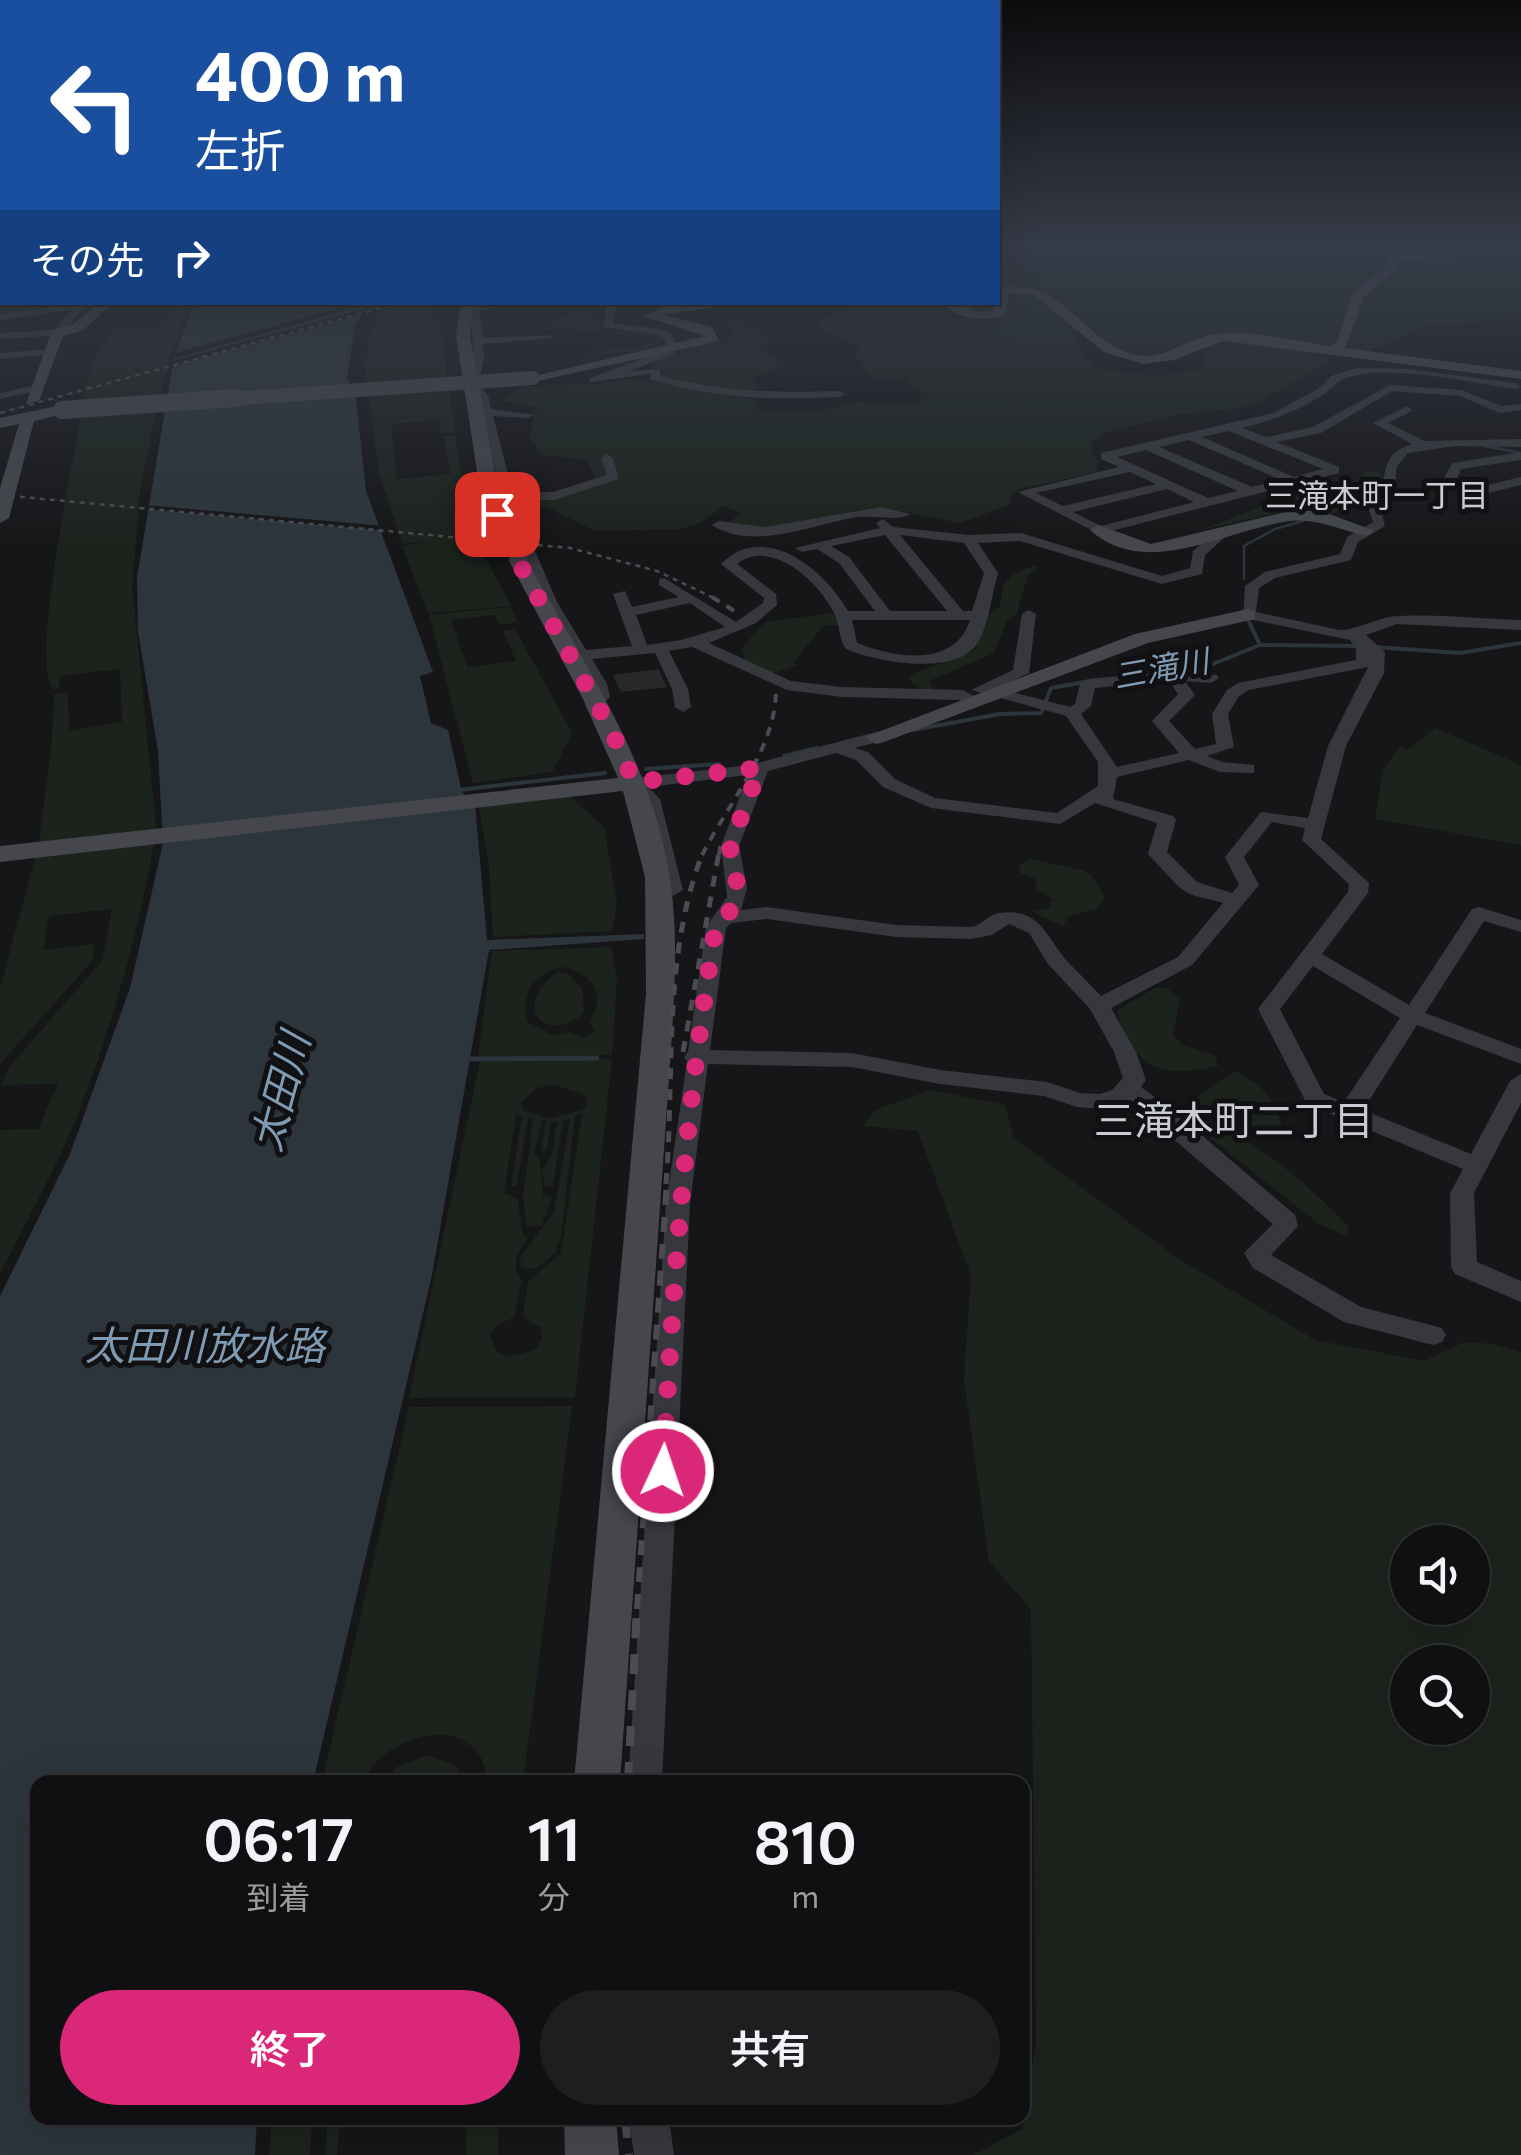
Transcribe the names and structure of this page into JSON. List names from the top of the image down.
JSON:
{
  "districts": ["三滝本町一丁目", "三滝本町二丁目"],
  "water": ["三滝川", "太田川", "太田川放水路"],
  "page": {
    "turn": ["400 m", "左折"],
    "then": "その先",
    "eta": [
      "06:17",
      "到着",
      "11",
      "分",
      "810",
      "m"
    ],
    "buttons": ["終了", "共有"]
  }
}
